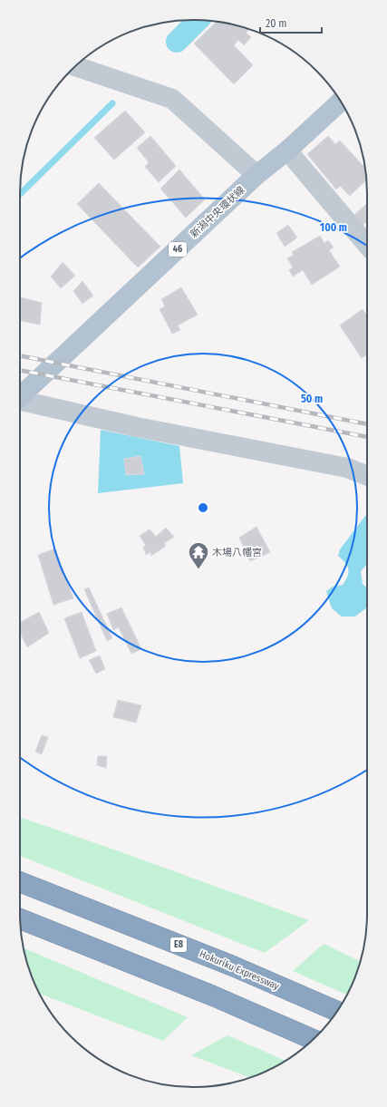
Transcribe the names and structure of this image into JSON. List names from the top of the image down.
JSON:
{
  "streets": {
    "highway": ["E8", "Hokuriku Expressway"],
    "main road": ["新潟中央環状線", "46"]
  },
  "places": {
    "temple": ["木場八幡宮"]
  },
  "scale_bar": "20 m",
  "rings": ["100 m", "50 m"]
}
